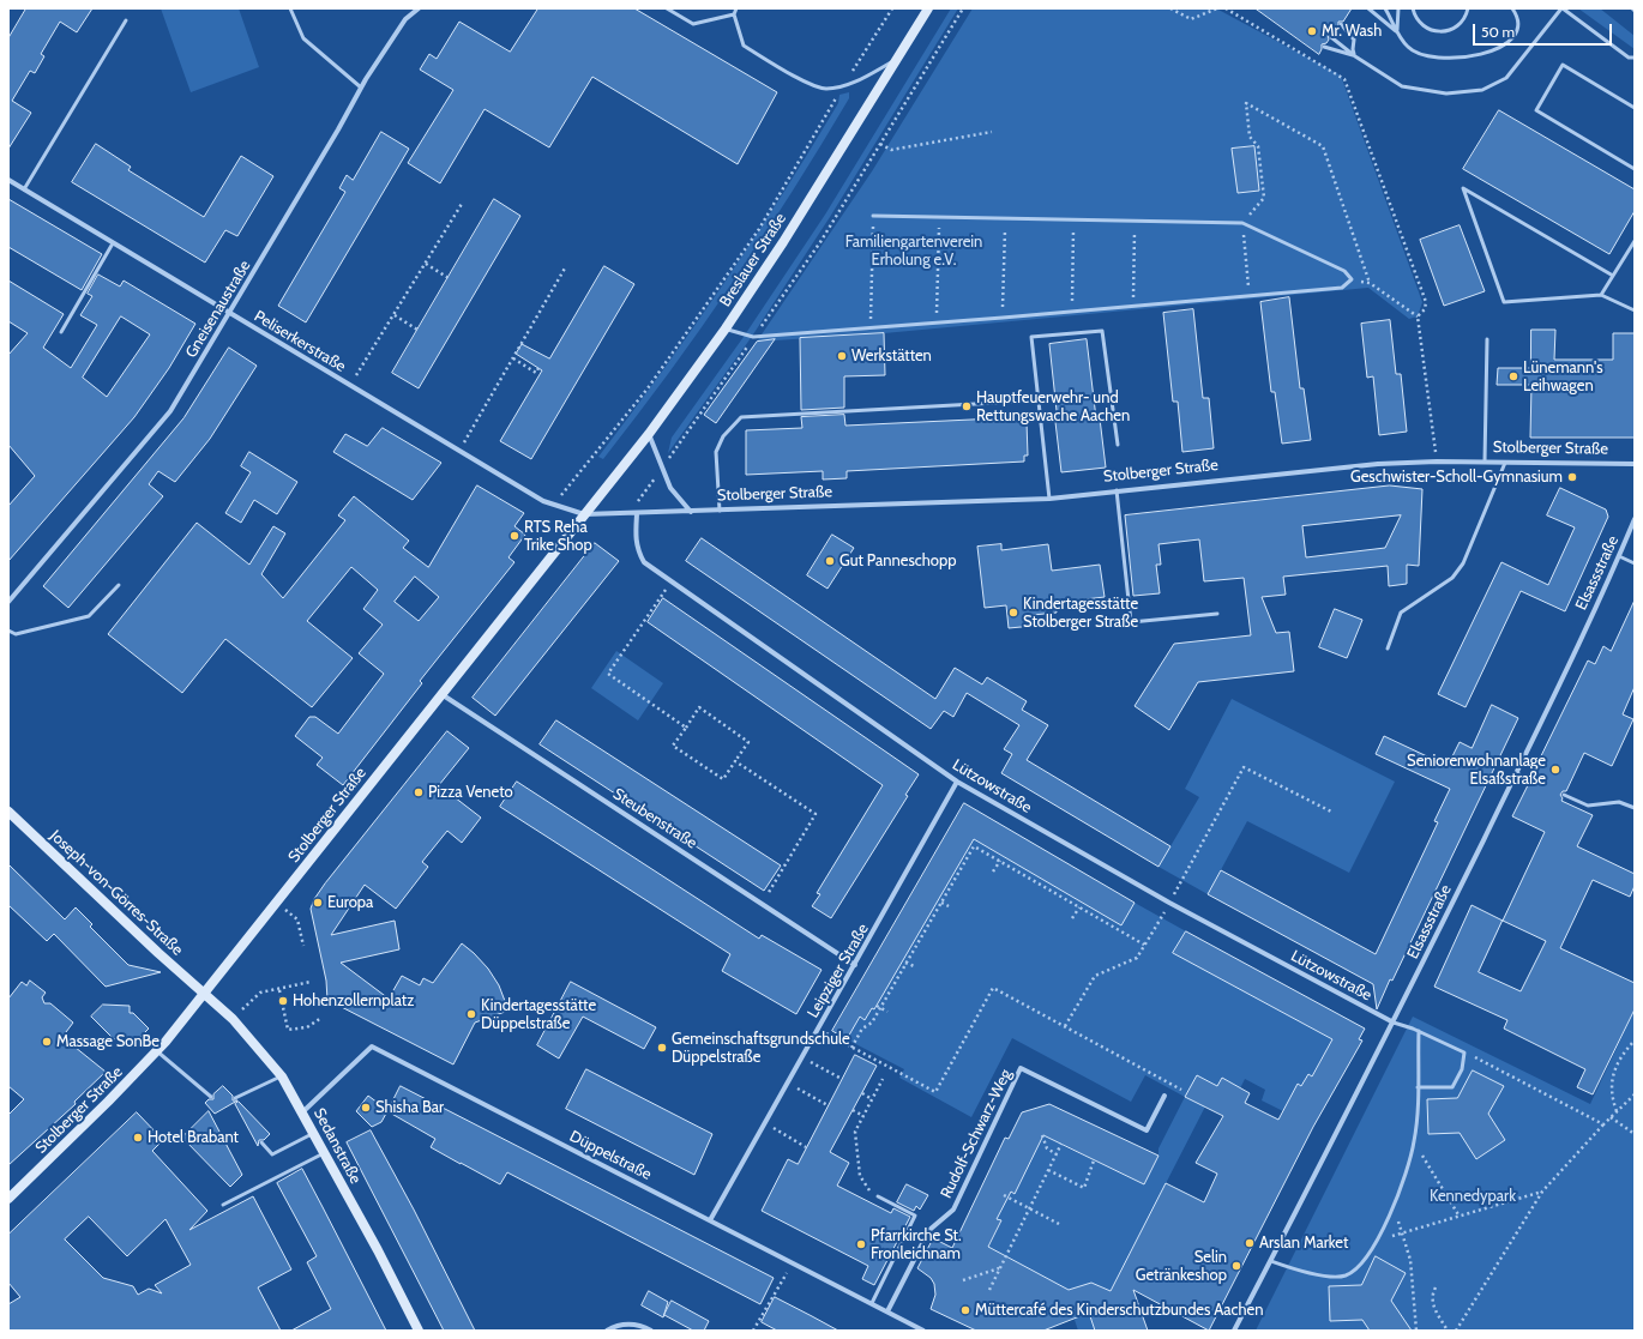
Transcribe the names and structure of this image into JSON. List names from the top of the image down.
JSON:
{
  "streets": {
    "main road": [
      "Breslauer Straße",
      "Stolberger Straße",
      "Joseph-von-Görres-Straße",
      "Sedanstraße"
    ],
    "street": [
      "Gneisenaustraße",
      "Peliserkerstraße",
      "Elsassstraße",
      "Lützowstraße",
      "Steubenstraße",
      "Leipziger Straße",
      "Rudolf-Schwarz-Weg",
      "Düppelstraße"
    ]
  },
  "crossings": [
    ["Breslauer Straße", "Peliserkerstraße"],
    ["Breslauer Straße", "Stolberger Straße"],
    ["Gneisenaustraße", "Peliserkerstraße"],
    ["Peliserkerstraße", "Stolberger Straße"],
    ["Stolberger Straße", "Lützowstraße"],
    ["Stolberger Straße", "Steubenstraße"],
    ["Stolberger Straße", "Joseph-von-Görres-Straße"],
    ["Stolberger Straße", "Sedanstraße"],
    ["Elsassstraße", "Lützowstraße"],
    ["Lützowstraße", "Leipziger Straße"],
    ["Steubenstraße", "Leipziger Straße"],
    ["Joseph-von-Görres-Straße", "Sedanstraße"],
    ["Leipziger Straße", "Düppelstraße"],
    ["Rudolf-Schwarz-Weg", "Düppelstraße"],
    ["Sedanstraße", "Düppelstraße"]
  ],
  "parks": ["Familiengartenverein Erholung e.V.", "Kennedypark"],
  "places": [
    "Mr. Wash",
    "Werkstätten",
    "Lünemann's Leihwagen",
    "Hauptfeuerwehr- und Rettungswache Aachen",
    "Geschwister-Scholl-Gymnasium",
    "RTS Reha Trike Shop",
    "Gut Panneschopp",
    "Kindertagesstätte Stolberger Straße",
    "Seniorenwohnanlage Elsaßstraße",
    "Pizza Veneto",
    "Europa",
    "Hohenzollernplatz",
    "Kindertagesstätte Düppelstraße",
    "Massage SonBe",
    "Gemeinschaftsgrundschule Düppelstraße",
    "Shisha Bar",
    "Hotel Brabant",
    "Arslan Market",
    "Pfarrkirche St. Fronleichnam",
    "Selin Getränkeshop",
    "Müttercafé des Kinderschutzbundes Aachen"
  ],
  "scale_bar": "50 m"
}
